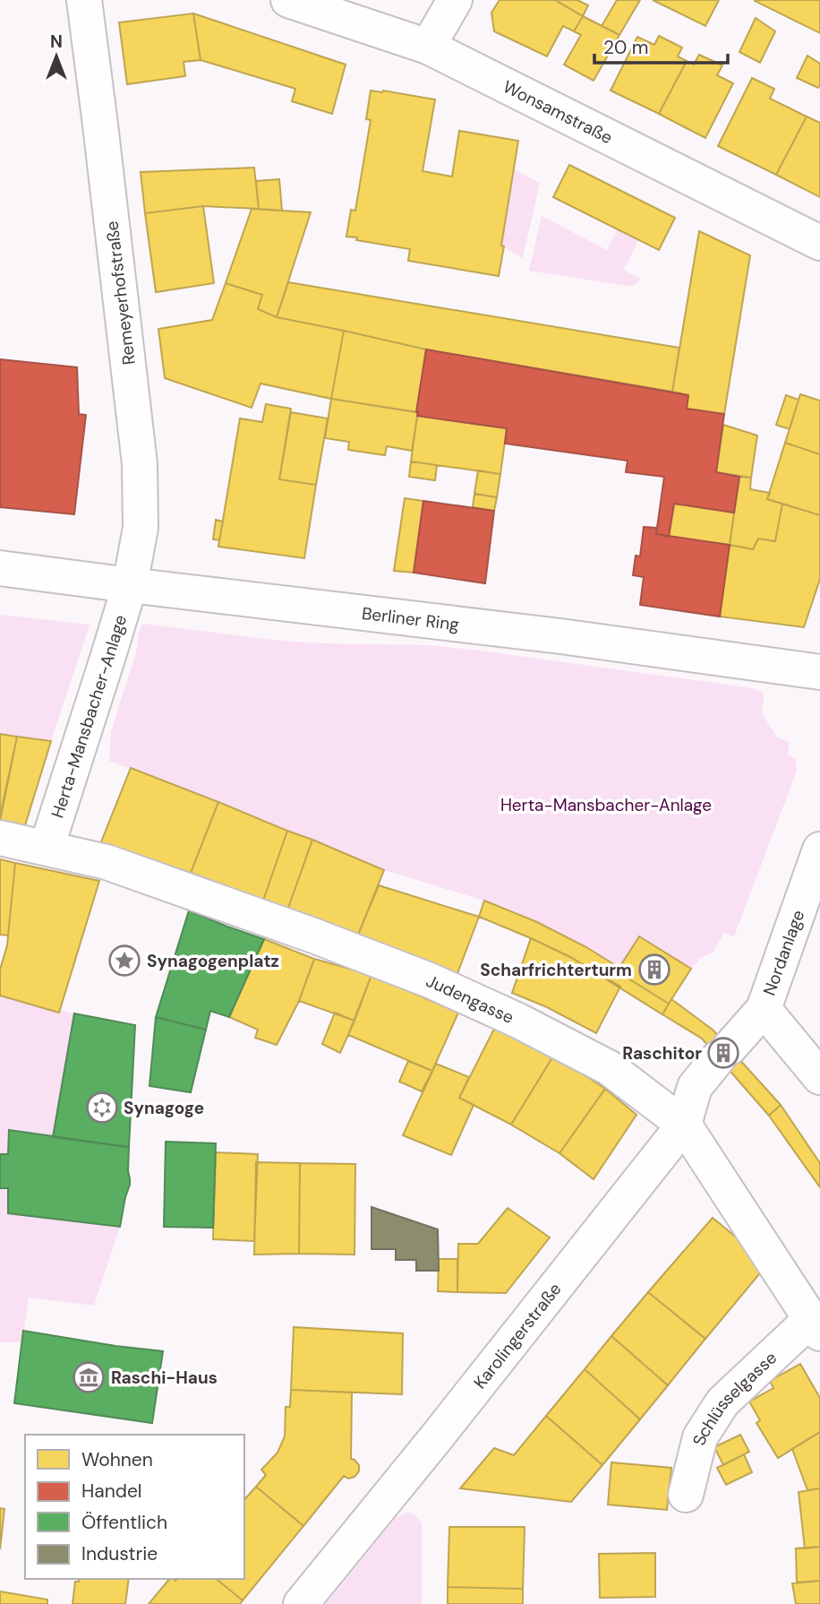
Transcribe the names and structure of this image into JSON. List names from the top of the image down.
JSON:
{
  "streets": {
    "street": [
      "Wonsamstraße",
      "Remeyerhofstraße",
      "Berliner Ring",
      "Herta-Mansbacher-Anlage",
      "Nordanlage",
      "Judengasse",
      "Karolingerstraße",
      "Schlüsselgasse"
    ]
  },
  "crossings": [
    ["Remeyerhofstraße", "Berliner Ring"],
    ["Remeyerhofstraße", "Herta-Mansbacher-Anlage"],
    ["Berliner Ring", "Herta-Mansbacher-Anlage"],
    ["Herta-Mansbacher-Anlage", "Judengasse"],
    ["Nordanlage", "Karolingerstraße"],
    ["Judengasse", "Karolingerstraße"],
    ["Judengasse", "Schlüsselgasse"]
  ],
  "parks": ["Herta-Mansbacher-Anlage"],
  "places": {
    "place": ["Synagogenplatz"],
    "building": ["Scharfrichterturm", "Raschitor"],
    "synagogue": ["Synagoge"],
    "museum": ["Raschi-Haus"]
  },
  "legend": [
    "Wohnen",
    "Handel",
    "Öffentlich",
    "Industrie"
  ],
  "scale_bar": "20 m",
  "north": "top"
}
